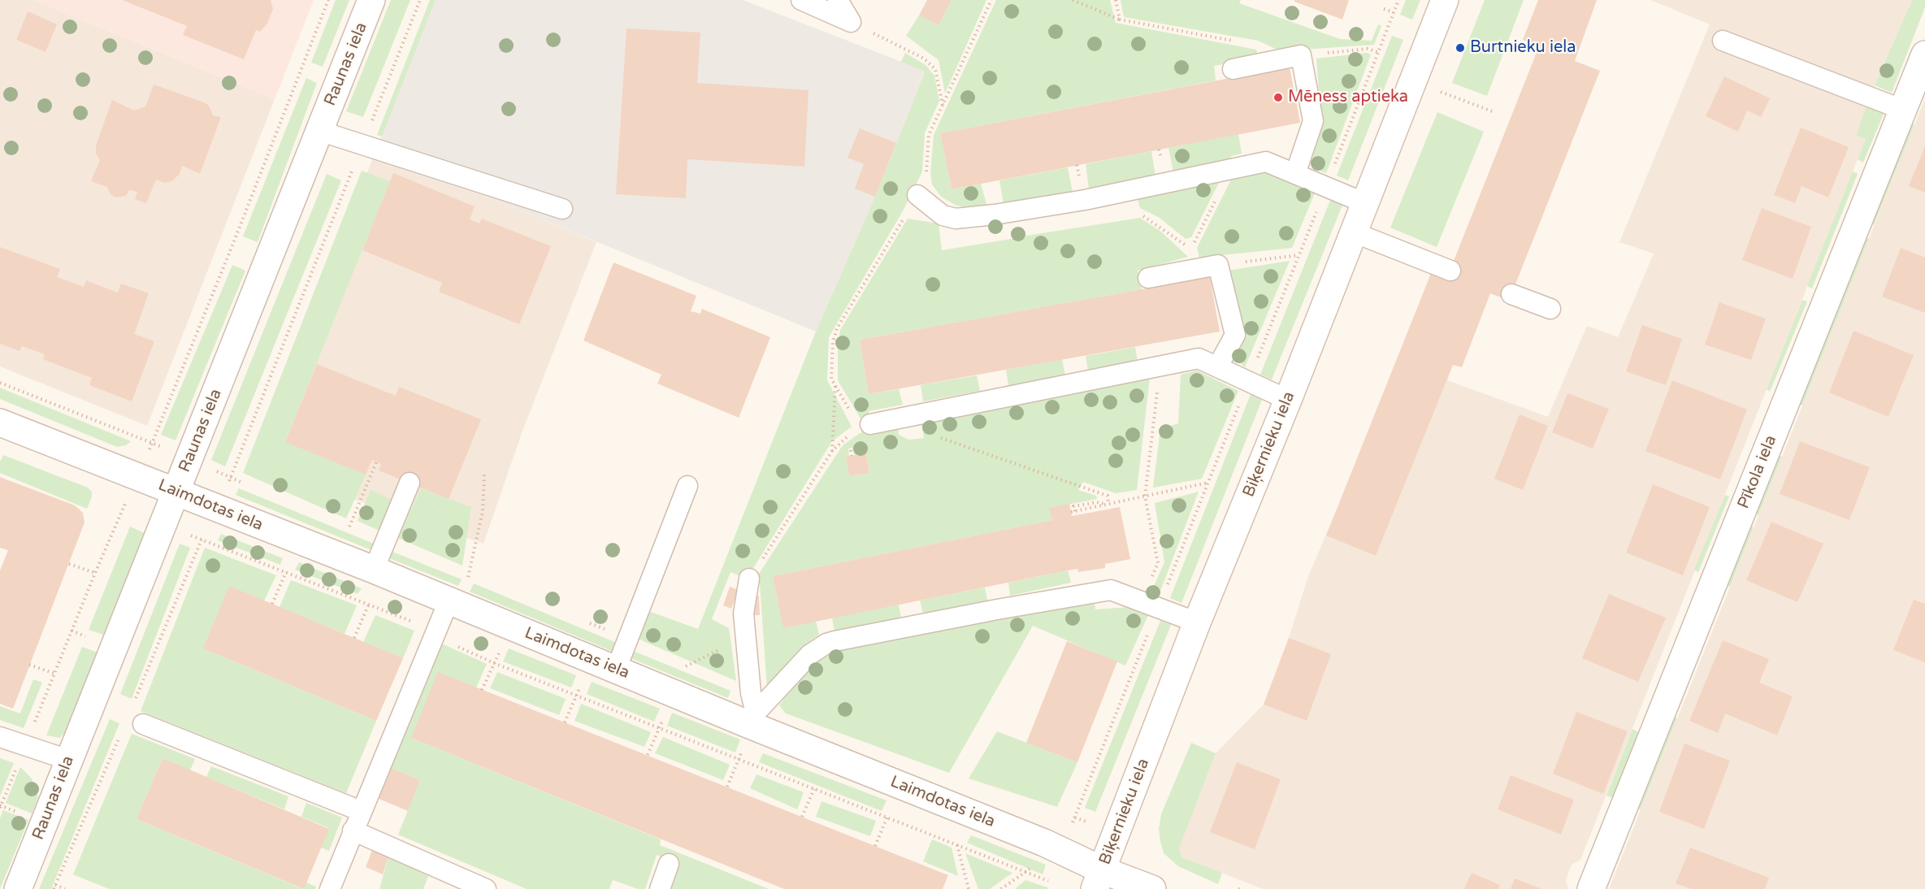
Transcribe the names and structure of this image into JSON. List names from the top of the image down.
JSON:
{
  "streets": {
    "street": [
      "Raunas iela",
      "Biķernieku iela",
      "Pīkola iela",
      "Laimdotas iela"
    ]
  },
  "crossings": [
    ["Raunas iela", "Laimdotas iela"],
    ["Biķernieku iela", "Laimdotas iela"]
  ],
  "places": ["Burtnieku iela", "Mēness aptieka"]
}
